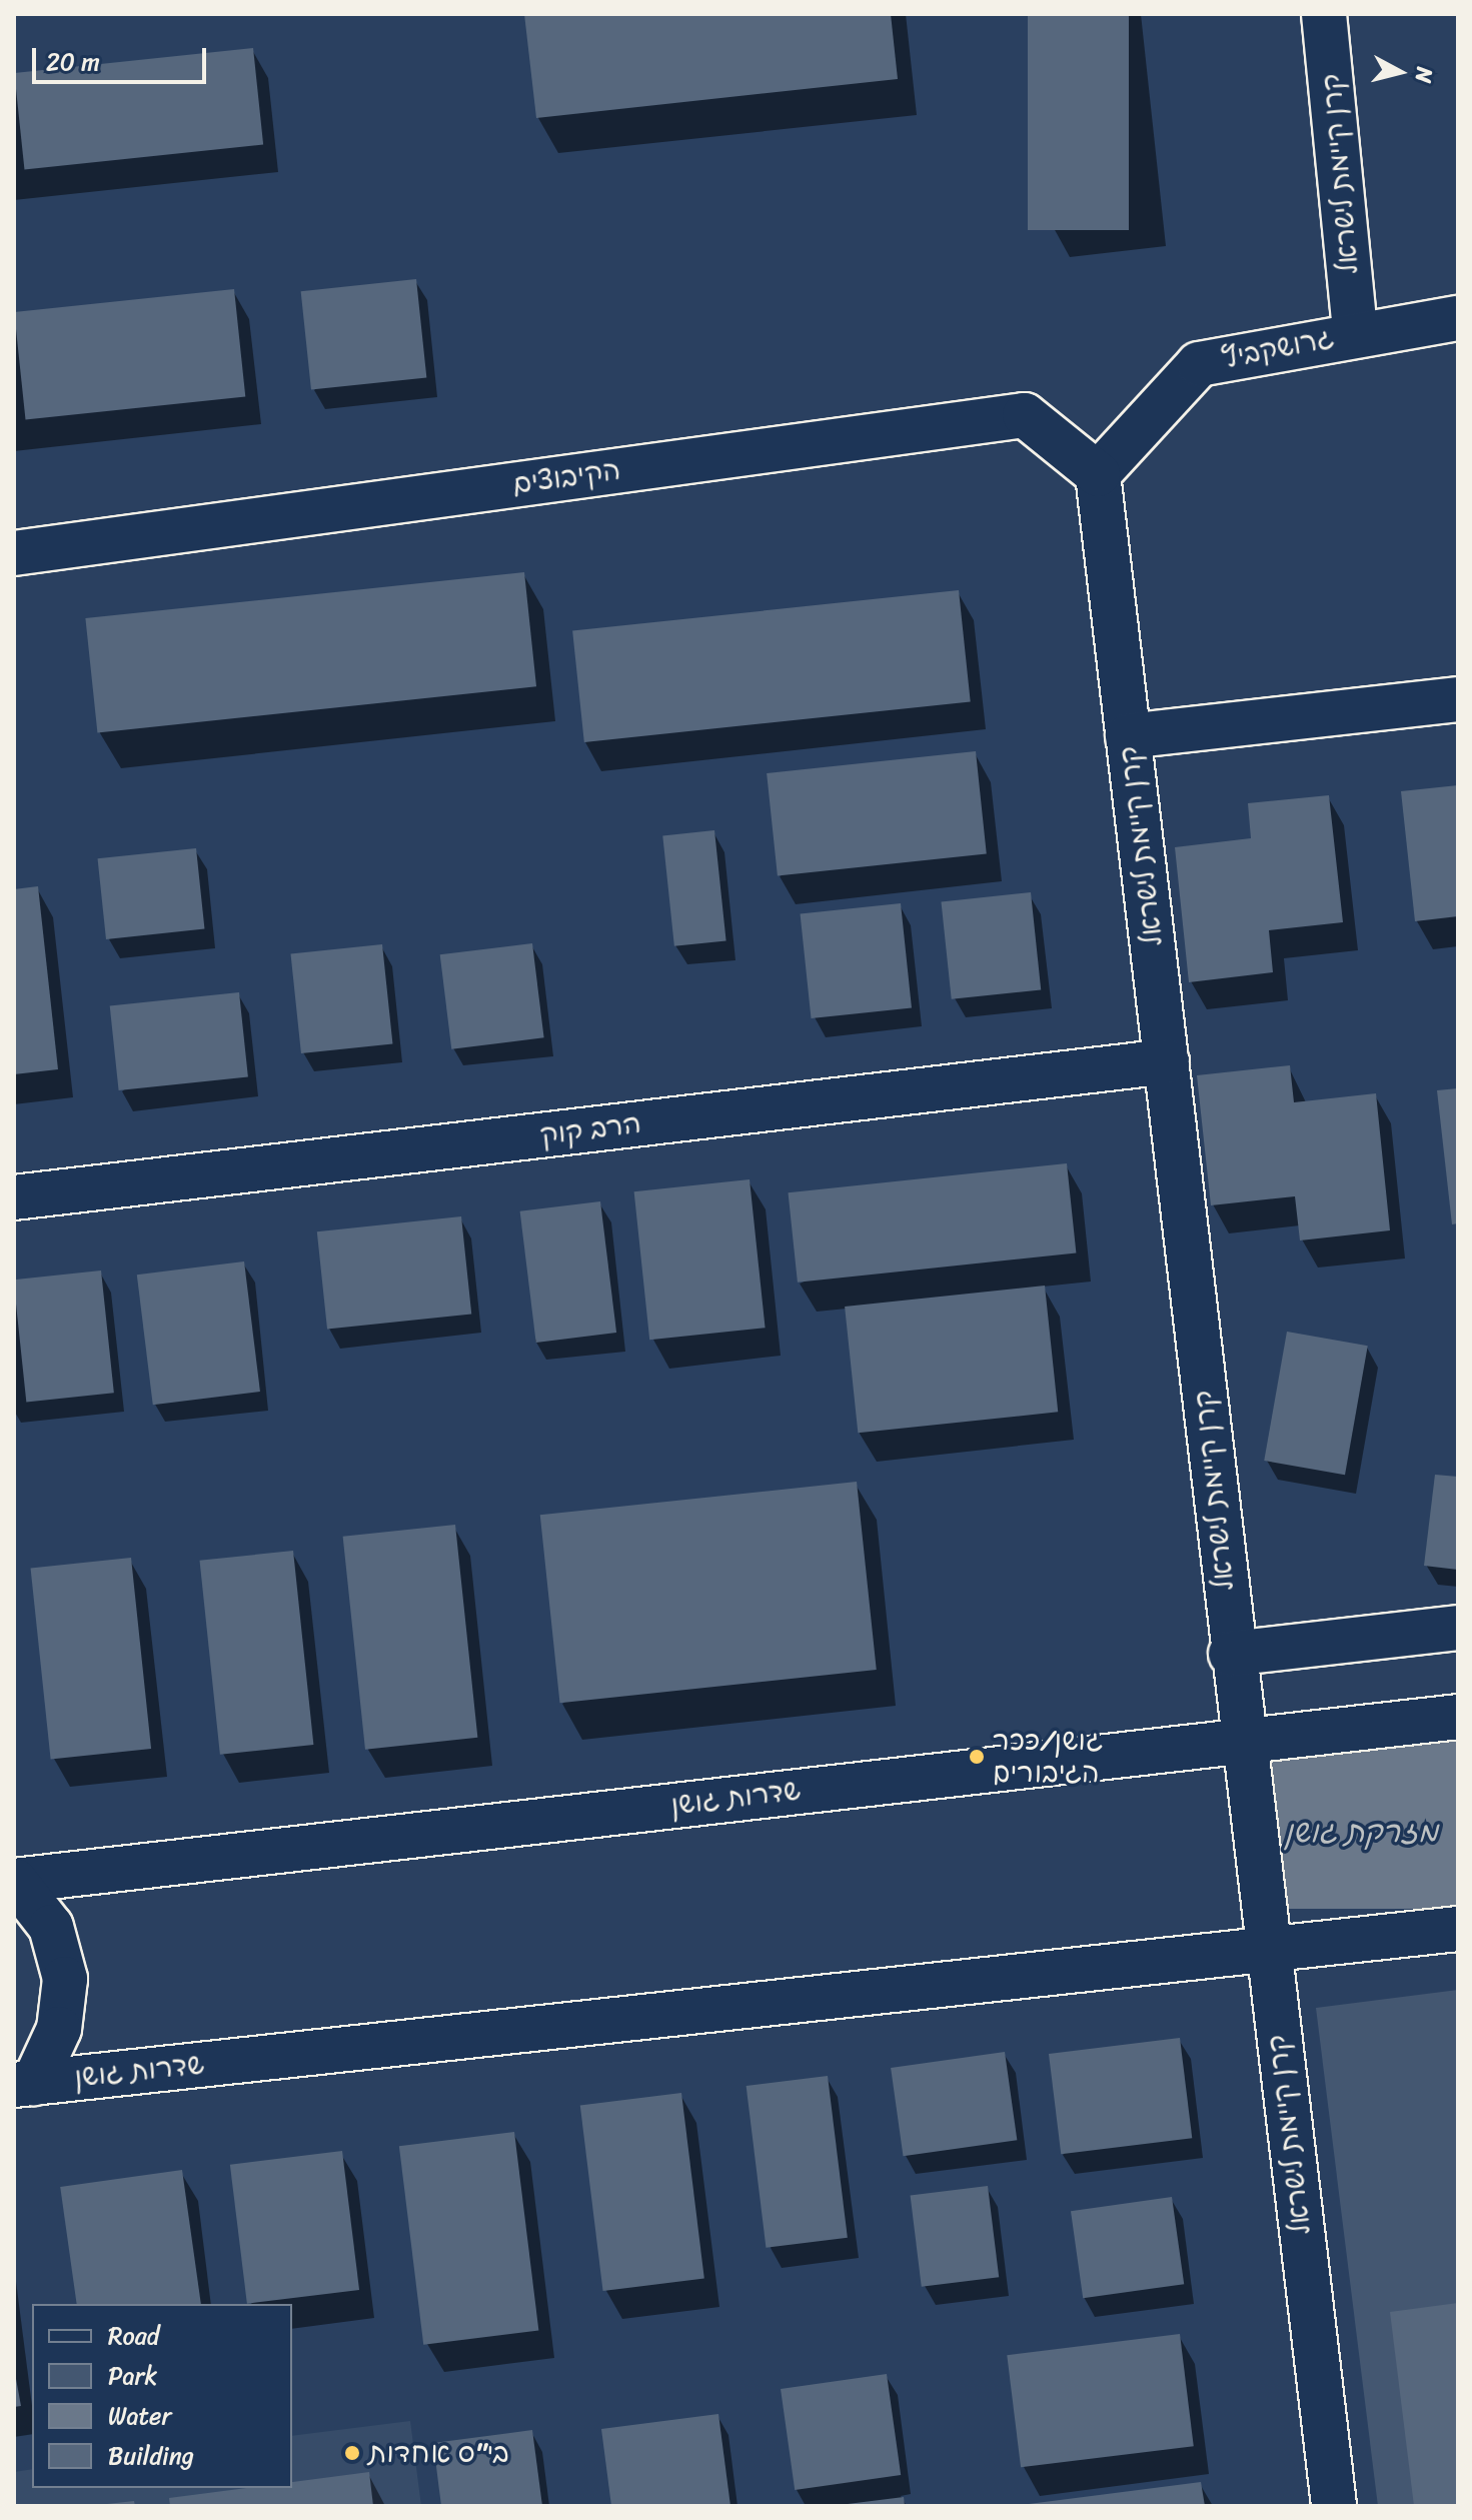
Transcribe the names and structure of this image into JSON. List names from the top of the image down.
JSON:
{
  "streets": {
    "street": [
      "קרן קיימת לישראל",
      "גרושקביץ",
      "הקיבוצים",
      "הרב קוק",
      "שדרות גושן"
    ]
  },
  "crossings": [
    ["קרן קיימת לישראל", "גרושקביץ"],
    ["קרן קיימת לישראל", "הקיבוצים"],
    ["קרן קיימת לישראל", "הרב קוק"],
    ["קרן קיימת לישראל", "שדרות גושן"],
    ["גרושקביץ", "הקיבוצים"]
  ],
  "water": ["מזרקת גושן"],
  "places": ["גושן/ככר הגיבורים", "בי\"ס אחדות"],
  "legend": [
    "Road",
    "Park",
    "Water",
    "Building"
  ],
  "scale_bar": "20 m",
  "north": "right"
}
